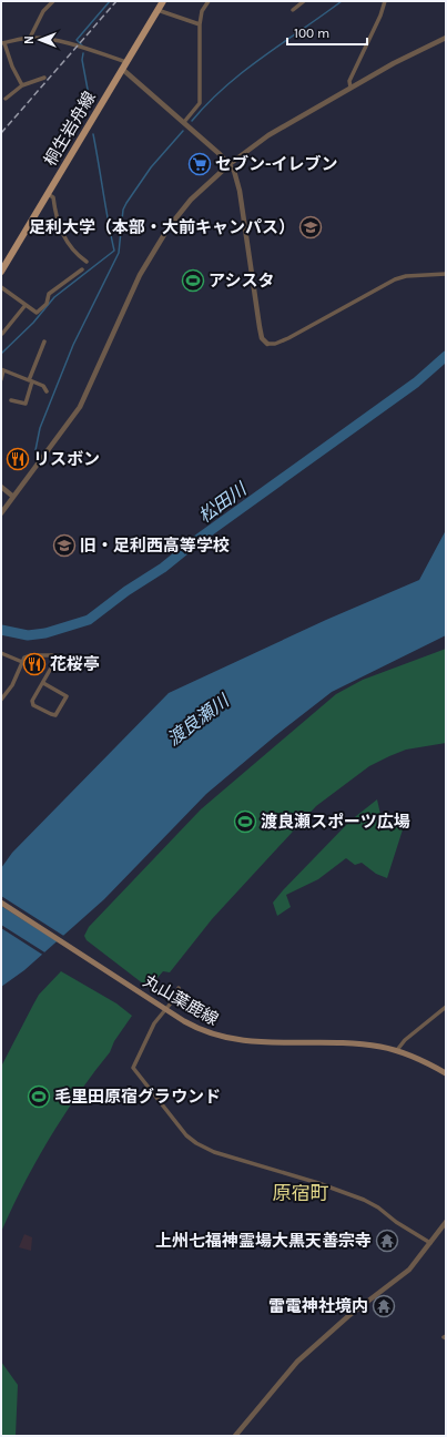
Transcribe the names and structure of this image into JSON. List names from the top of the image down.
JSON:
{
  "streets": {
    "main road": ["桐生岩舟線", "丸山葉鹿線"]
  },
  "districts": ["原宿町"],
  "water": ["松田川", "渡良瀬川"],
  "places": {
    "supermarket": ["セブン-イレブン"],
    "school or university": ["足利大学（本部・大前キャンパス）", "旧・足利西高等学校"],
    "sports": ["アシスタ", "渡良瀬スポーツ広場", "毛里田原宿グラウンド"],
    "restaurant": ["リスボン", "花桜亭"],
    "temple": ["上州七福神霊場大黒天善宗寺", "雷電神社境内"]
  },
  "scale_bar": "100 m",
  "north": "left"
}
